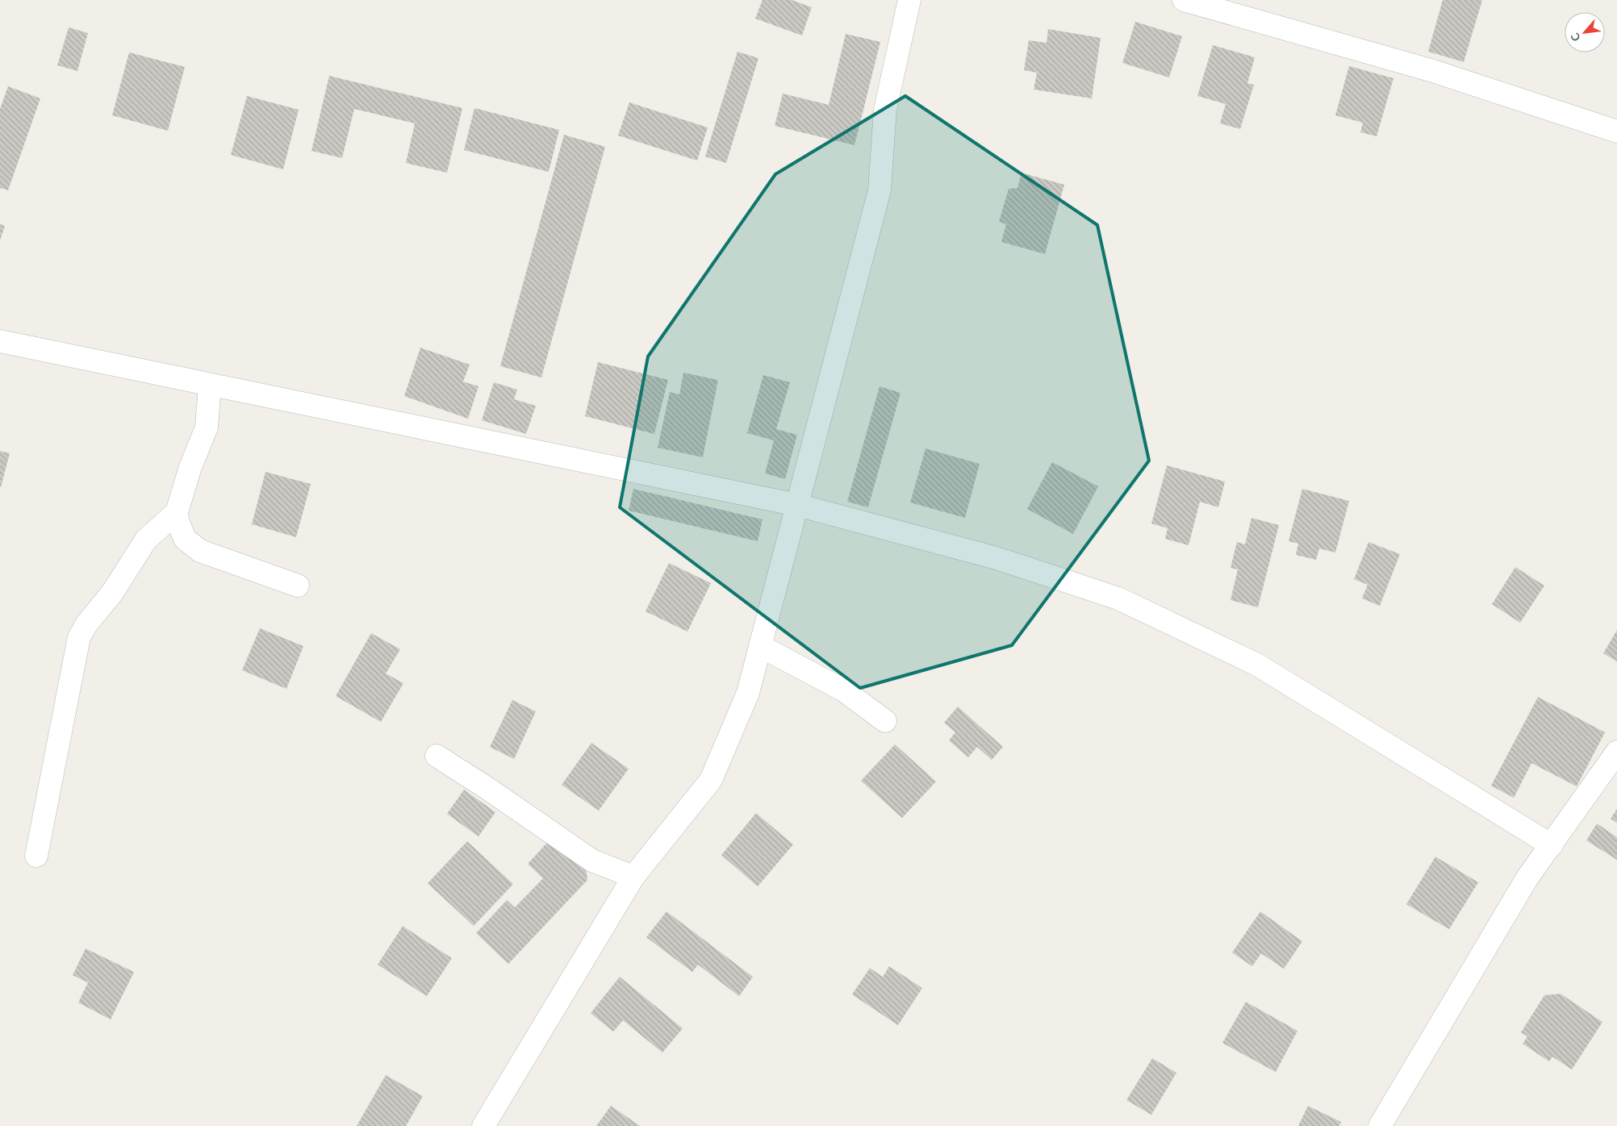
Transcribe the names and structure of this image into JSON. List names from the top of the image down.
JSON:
{
  "north": "bottom left"
}
